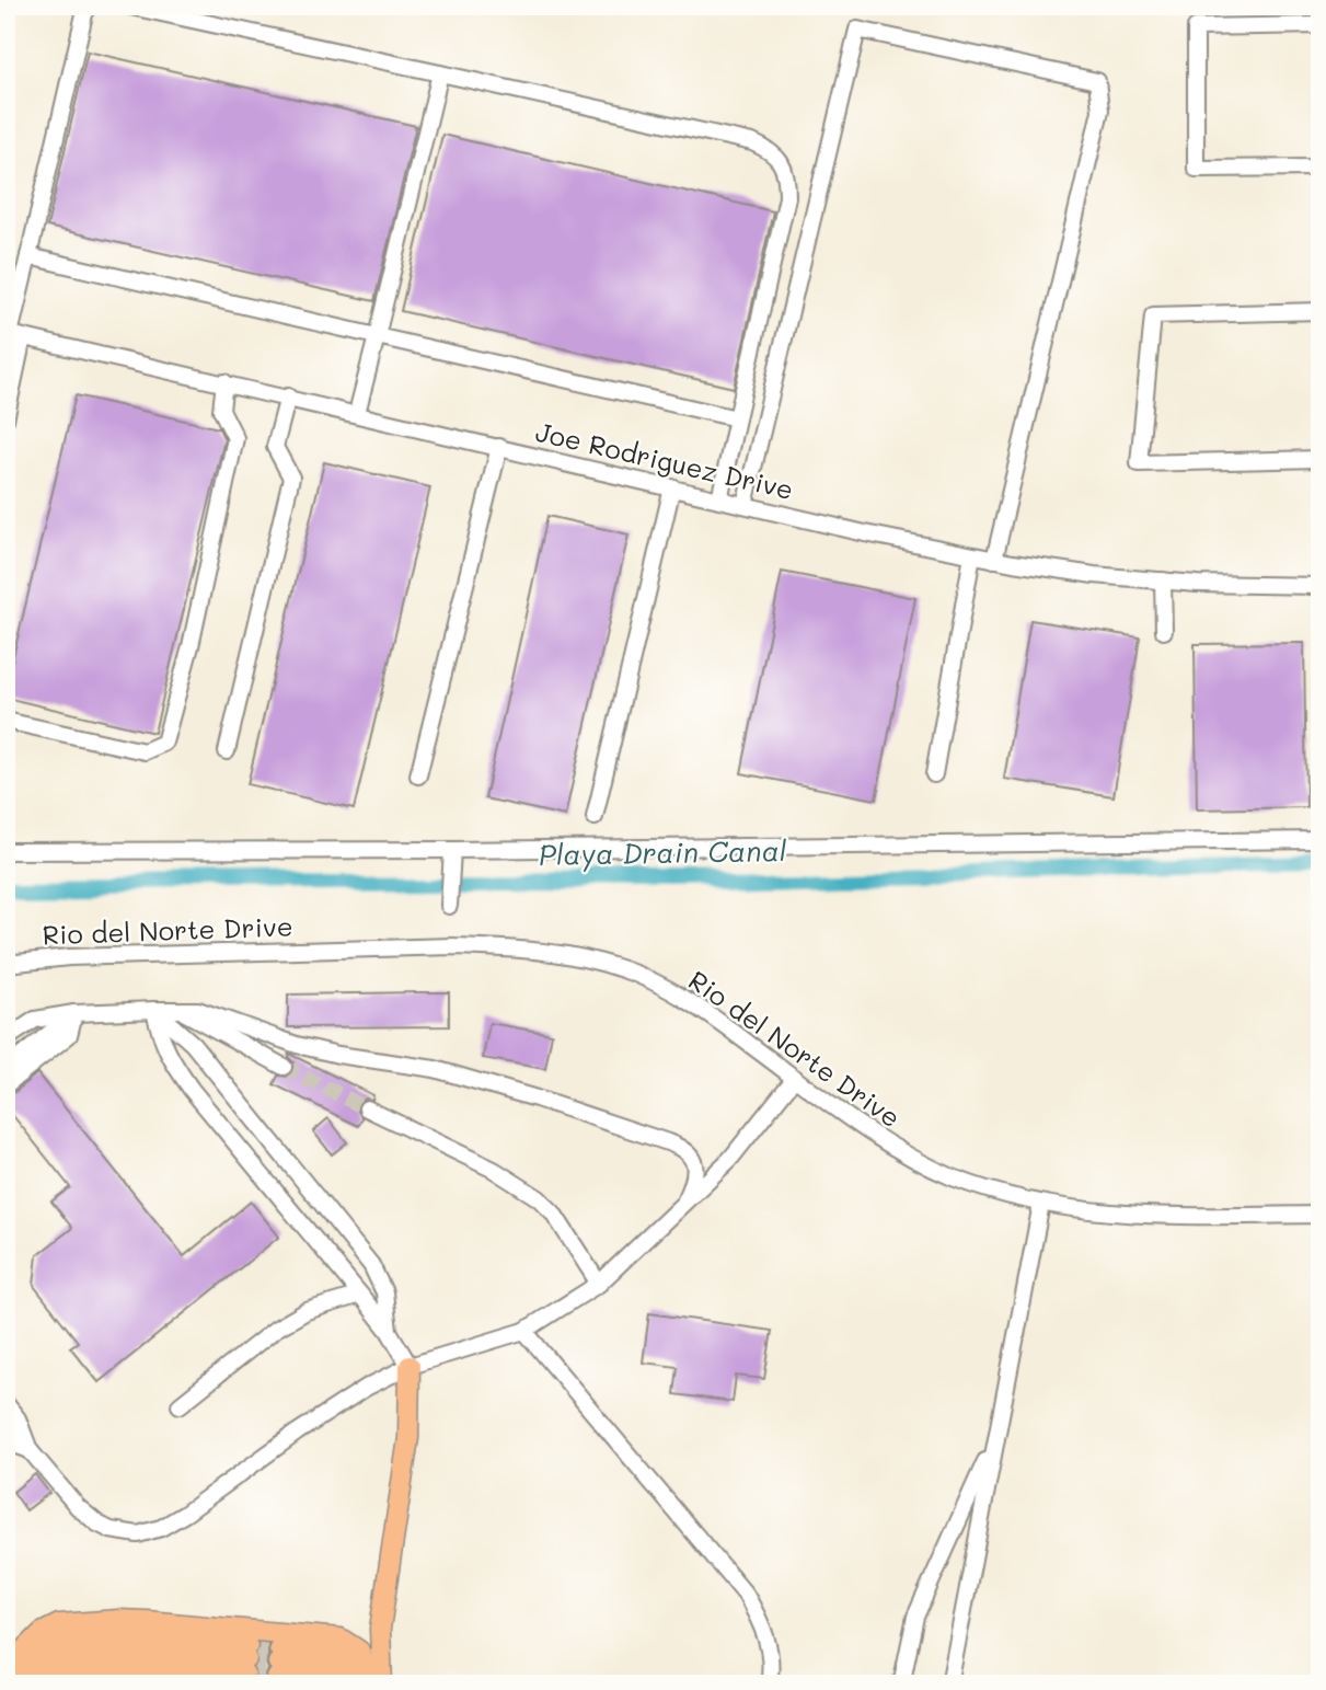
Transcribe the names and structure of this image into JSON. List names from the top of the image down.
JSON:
{
  "streets": {
    "street": ["Joe Rodriguez Drive", "Rio del Norte Drive"]
  },
  "water": ["Playa Drain Canal"]
}
